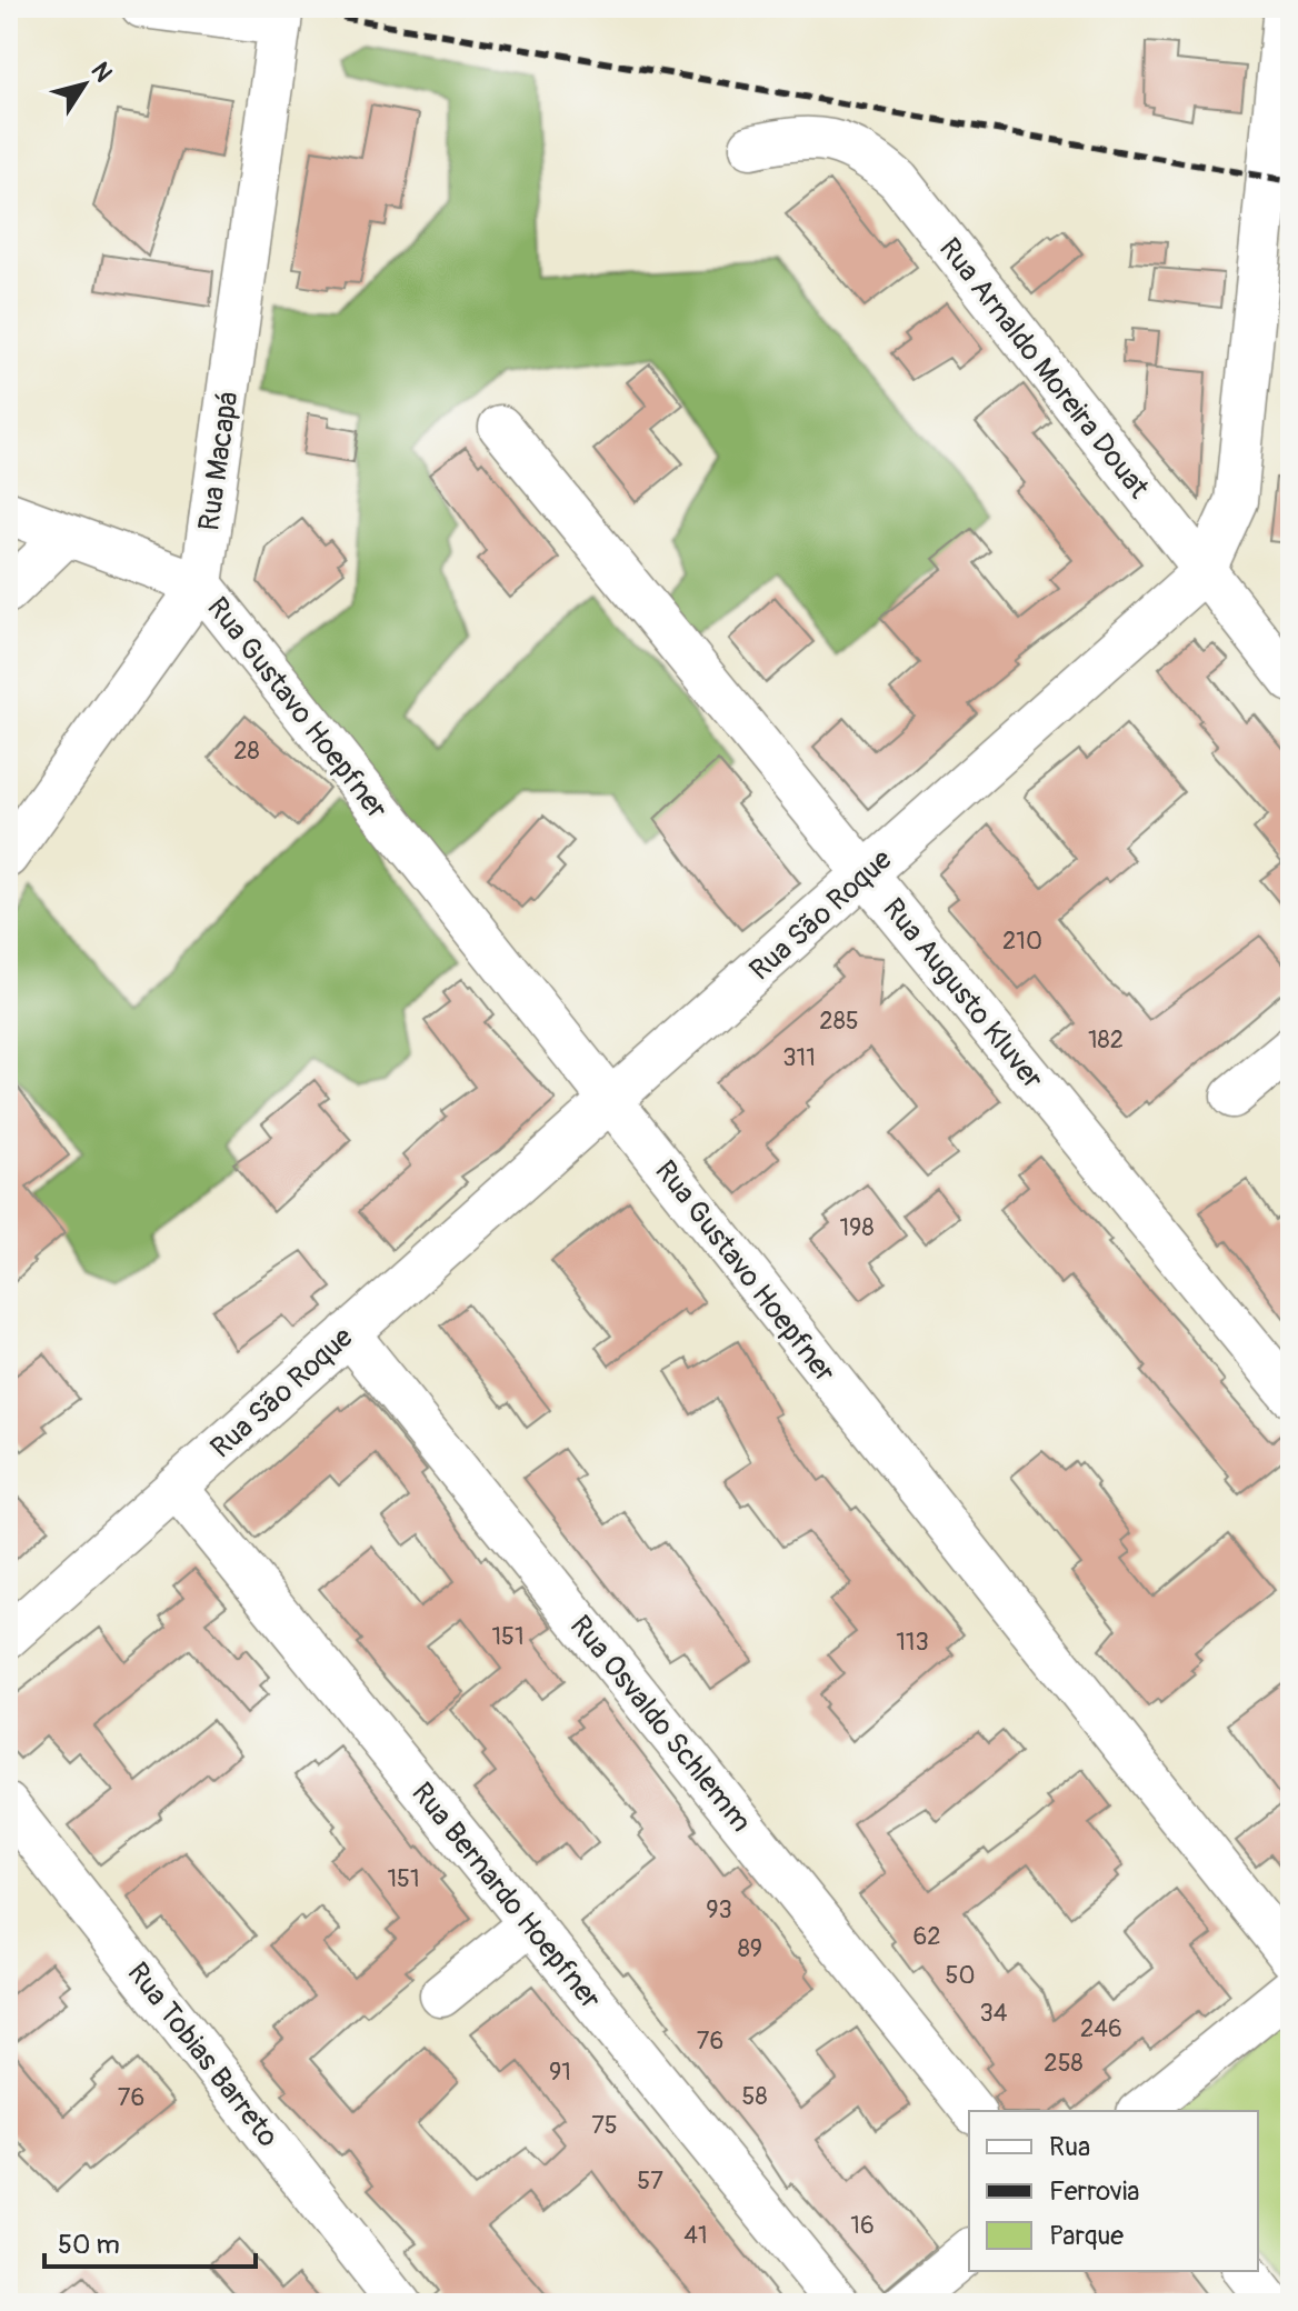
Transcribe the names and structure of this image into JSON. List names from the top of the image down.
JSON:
{
  "streets": {
    "street": [
      "Rua Arnaldo Moreira Douat",
      "Rua Macapá",
      "Rua Gustavo Hoepfner",
      "Rua São Roque",
      "Rua Augusto Kluver",
      "Rua Osvaldo Schlemm",
      "Rua Bernardo Hoepfner",
      "Rua Tobias Barreto"
    ]
  },
  "crossings": [
    ["Rua Arnaldo Moreira Douat", "Rua São Roque"],
    ["Rua Macapá", "Rua Gustavo Hoepfner"],
    ["Rua Gustavo Hoepfner", "Rua São Roque"],
    ["Rua São Roque", "Rua Augusto Kluver"],
    ["Rua São Roque", "Rua Osvaldo Schlemm"],
    ["Rua São Roque", "Rua Bernardo Hoepfner"]
  ],
  "house_numbers": [
    "28",
    "210",
    "285",
    "182",
    "311",
    "198",
    "151",
    "113",
    "151",
    "93",
    "62",
    "89",
    "50",
    "34",
    "246",
    "76",
    "258",
    "91",
    "58",
    "76",
    "75",
    "57",
    "16",
    "41"
  ],
  "legend": ["Rua", "Ferrovia", "Parque"],
  "scale_bar": "50 m",
  "north": "top right"
}
